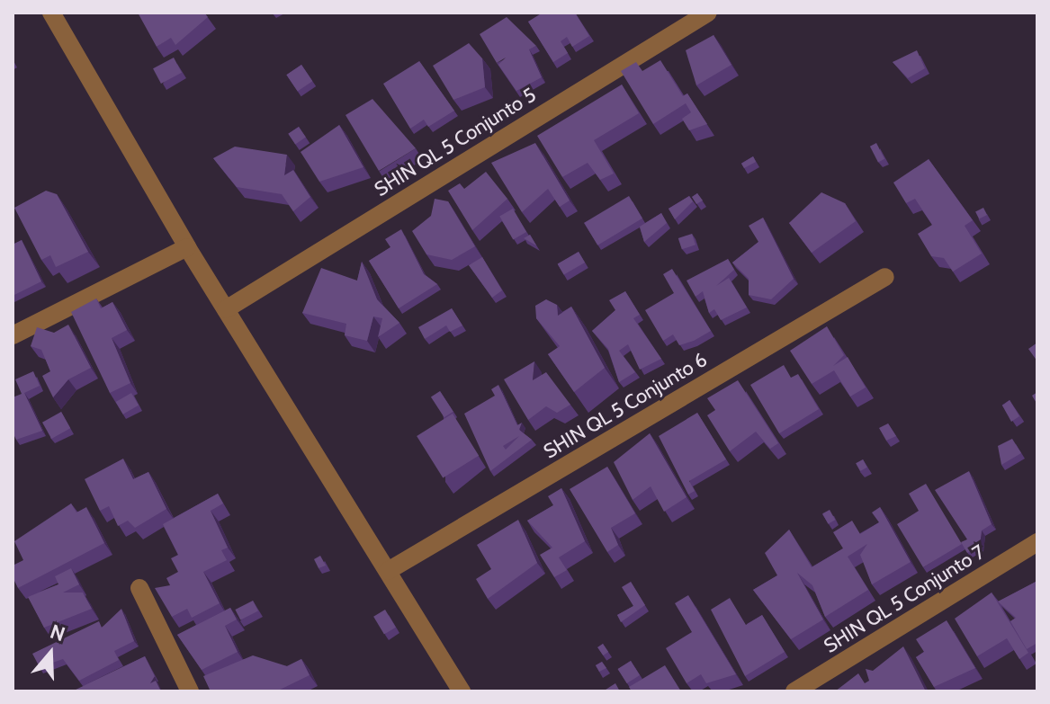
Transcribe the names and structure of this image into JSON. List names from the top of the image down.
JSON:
{
  "streets": {
    "street": ["SHIN QL 5 Conjunto 5", "SHIN QL 5 Conjunto 6", "SHIN QL 5 Conjunto 7"]
  },
  "north": "top"
}
